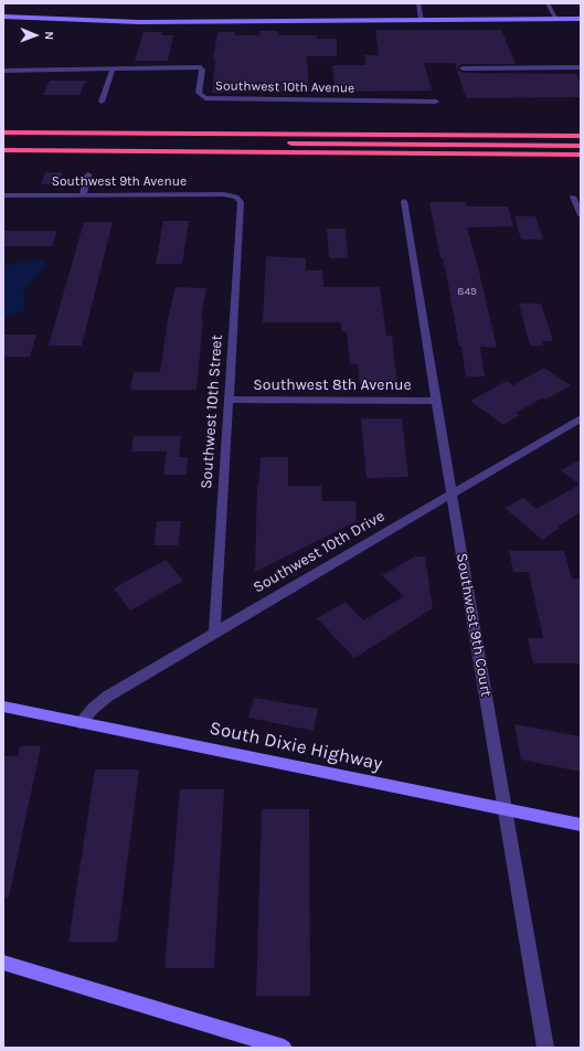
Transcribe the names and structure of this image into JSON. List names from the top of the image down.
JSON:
{
  "streets": {
    "main road": ["South Dixie Highway"],
    "street": [
      "Southwest 10th Avenue",
      "Southwest 9th Avenue",
      "Southwest 8th Avenue",
      "Southwest 10th Street",
      "Southwest 10th Drive",
      "Southwest 9th Court"
    ]
  },
  "crossings": [
    ["Southwest 9th Avenue", "Southwest 10th Street"],
    ["Southwest 8th Avenue", "Southwest 10th Street"],
    ["Southwest 8th Avenue", "Southwest 9th Court"],
    ["Southwest 10th Street", "Southwest 10th Drive"],
    ["Southwest 10th Drive", "Southwest 9th Court"],
    ["Southwest 10th Drive", "South Dixie Highway"],
    ["Southwest 9th Court", "South Dixie Highway"]
  ],
  "house_numbers": ["849"],
  "north": "right"
}
